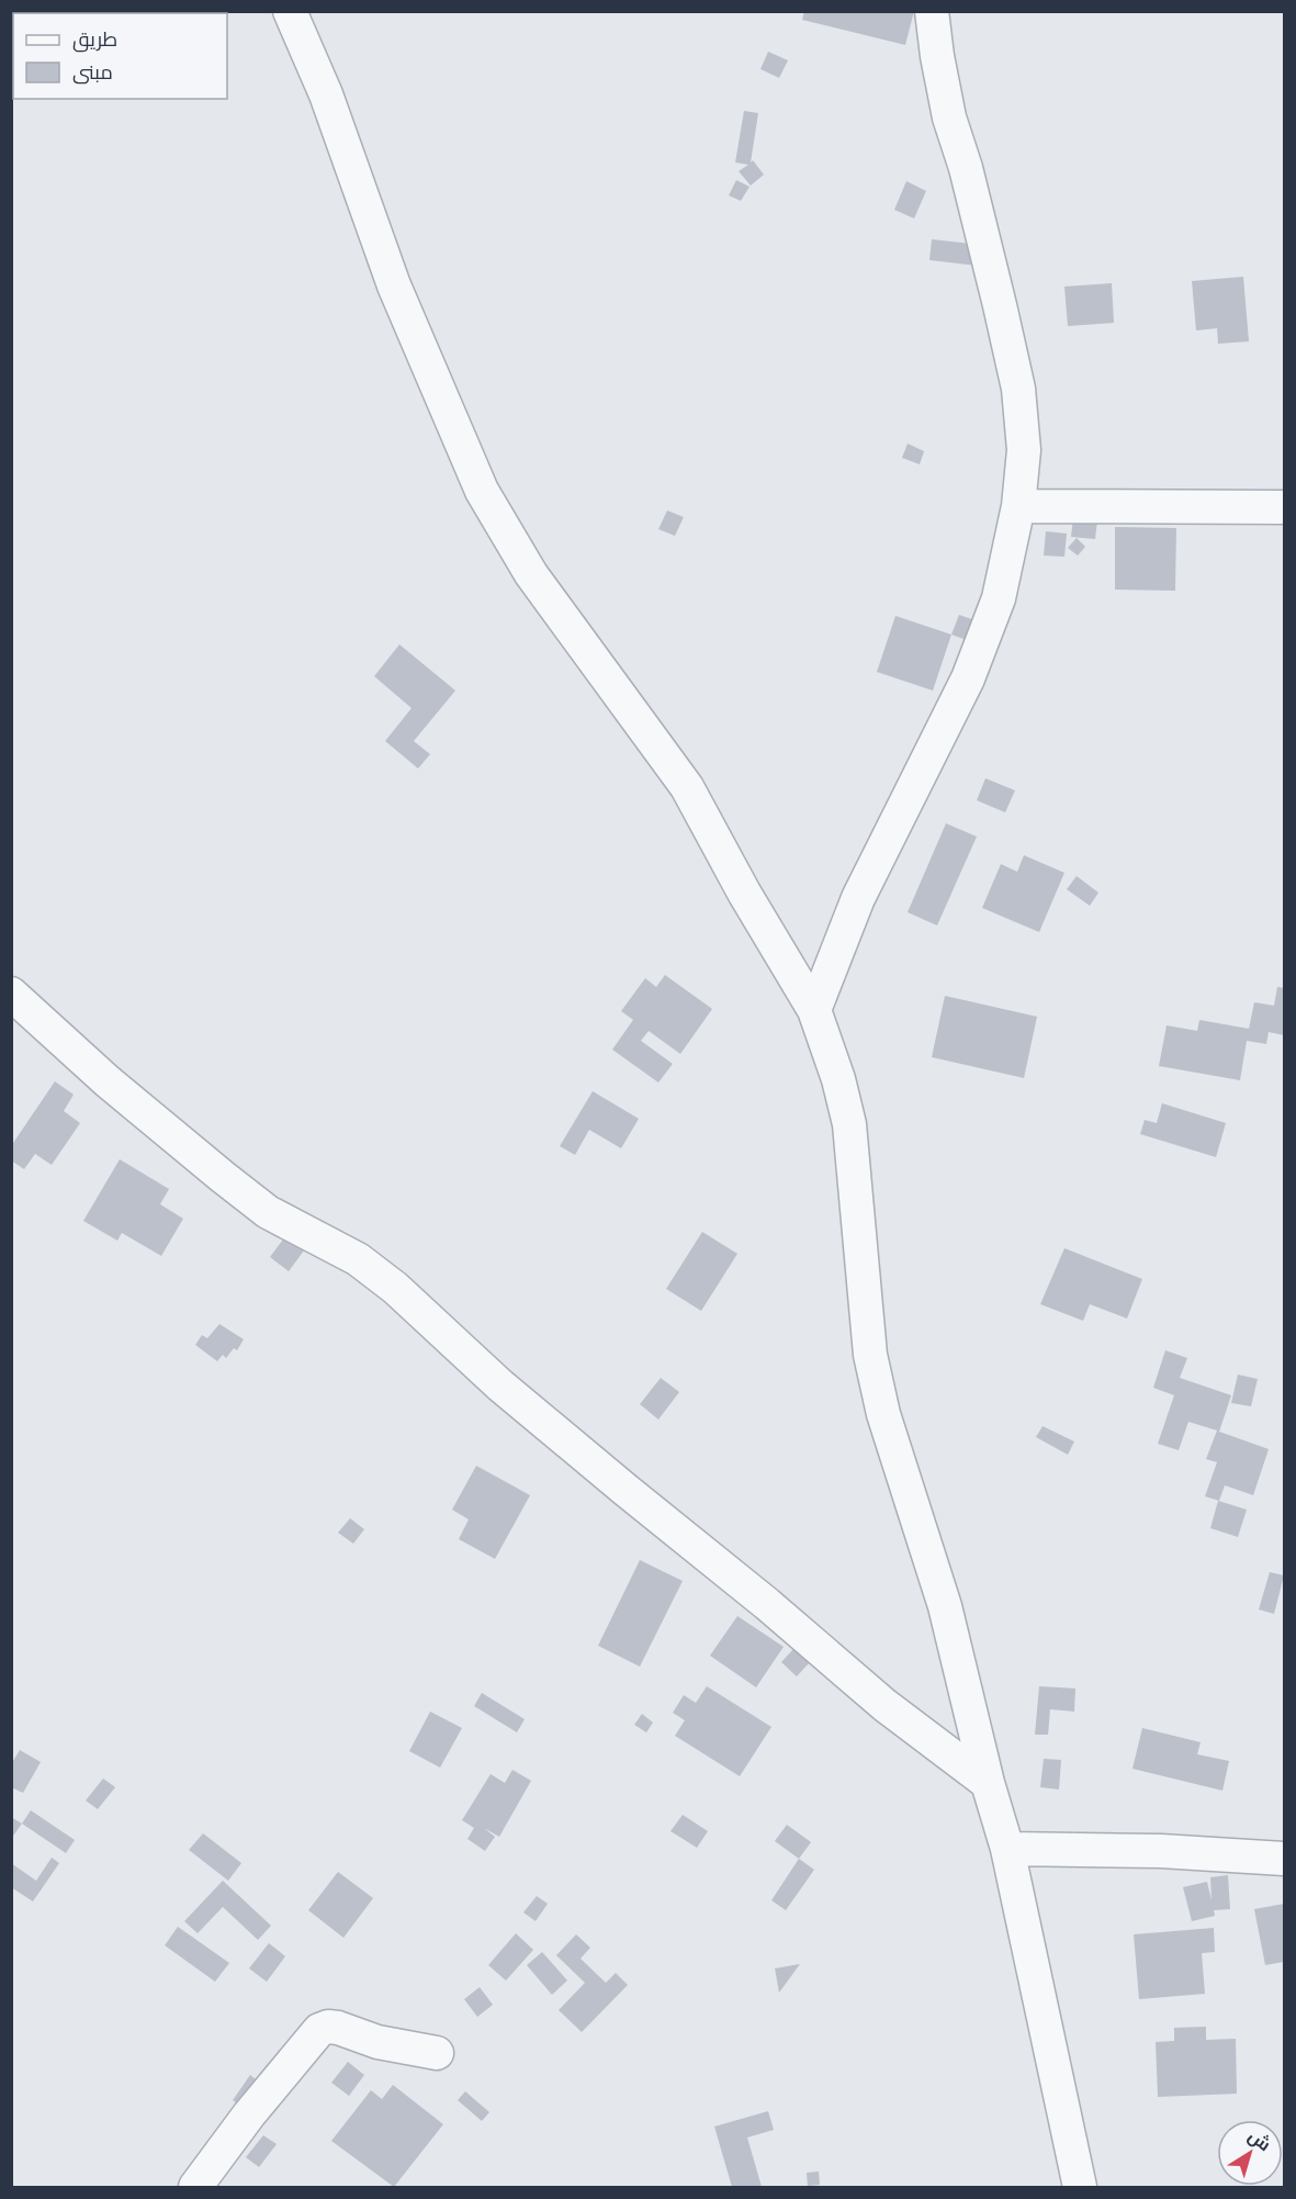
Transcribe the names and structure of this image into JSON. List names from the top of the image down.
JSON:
{
  "legend": ["طريق", "مبنى"],
  "north": "top right"
}
